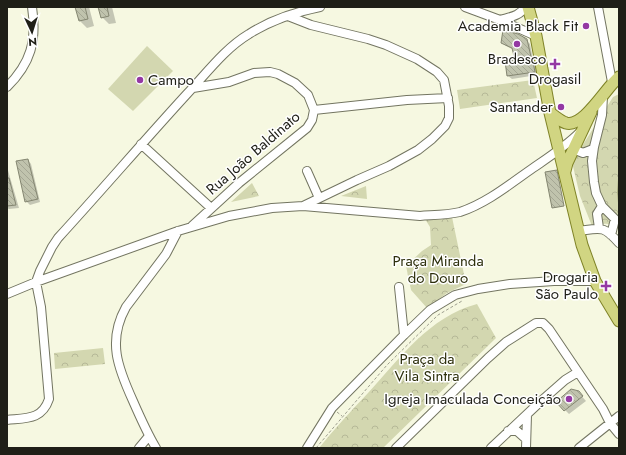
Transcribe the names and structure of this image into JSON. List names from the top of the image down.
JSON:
{
  "streets": {
    "street": ["Rua João Baldinato"]
  },
  "parks": ["Praça Miranda do Douro", "Praça da Vila Sintra"],
  "places": {
    "other": [
      "Academia Black Fit",
      "Bradesco",
      "Campo",
      "Santander",
      "Igreja Imaculada Conceição"
    ],
    "health": ["Drogasil", "Drogaria São Paulo"]
  },
  "north": "bottom"
}
